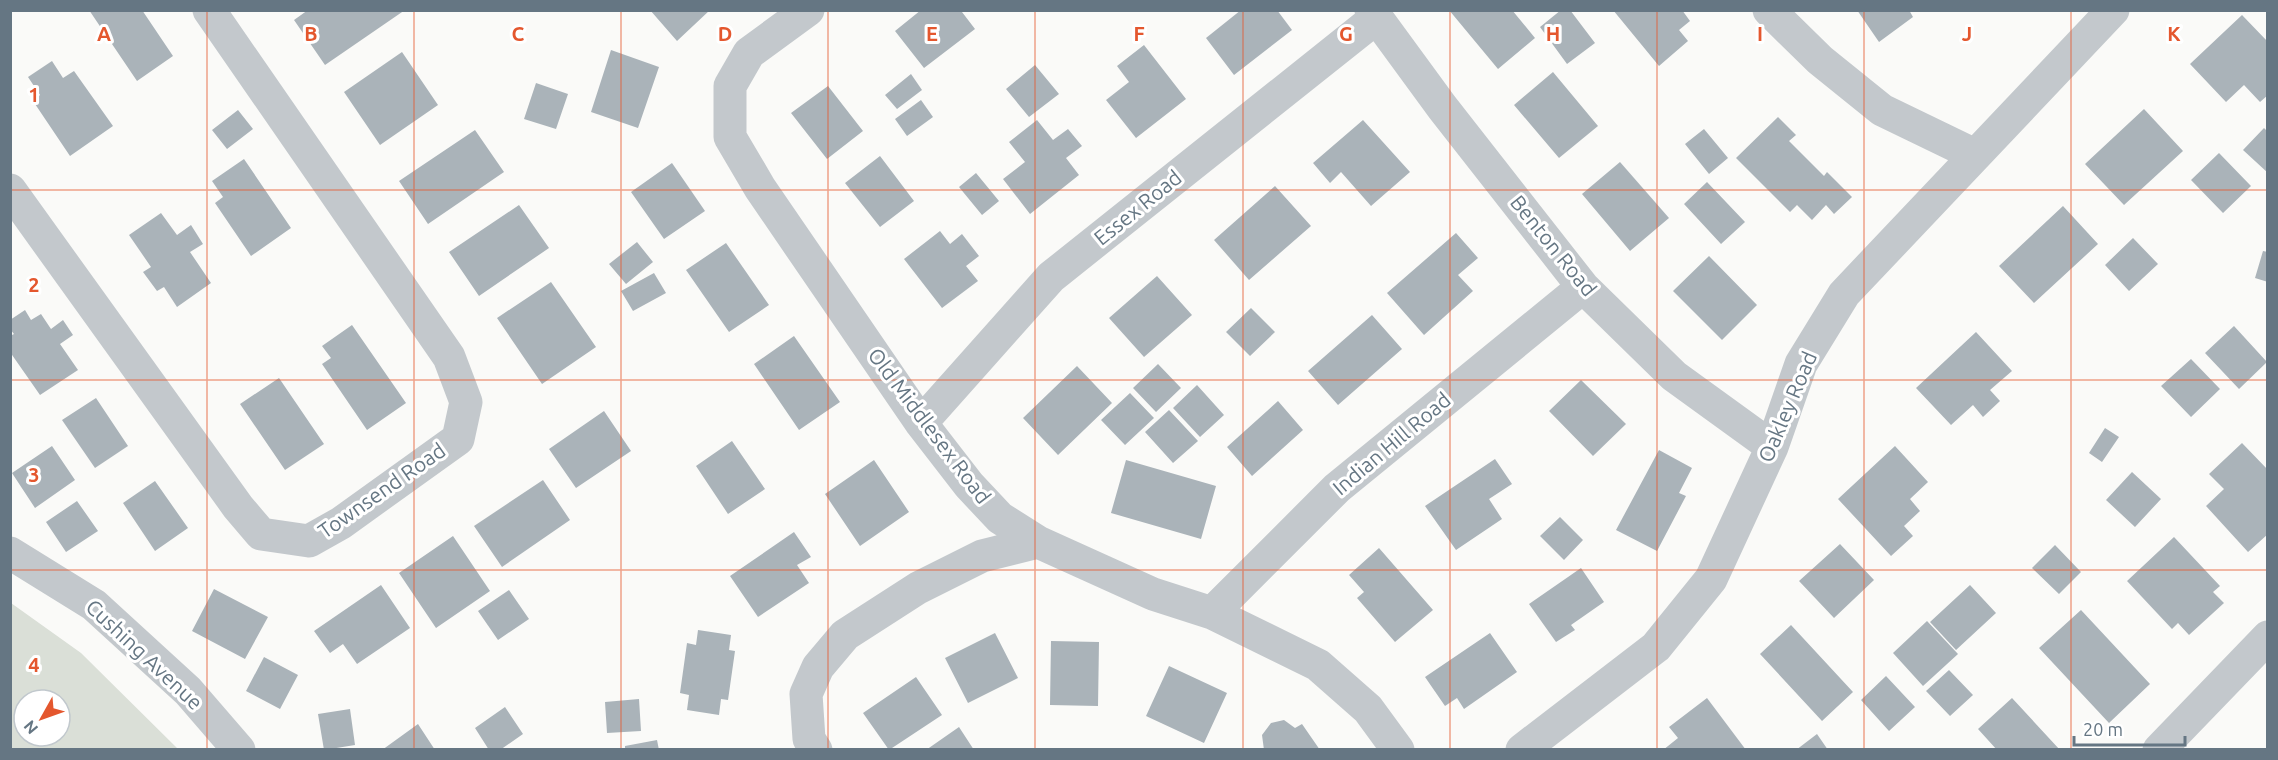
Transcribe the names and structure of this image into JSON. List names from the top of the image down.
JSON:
{
  "streets": {
    "street": [
      "Essex Road",
      "Benton Road",
      "Oakley Road",
      "Old Middlesex Road",
      "Indian Hill Road",
      "Townsend Road",
      "Cushing Avenue"
    ]
  },
  "crossings": [
    ["Essex Road", "Benton Road"],
    ["Essex Road", "Old Middlesex Road"],
    ["Benton Road", "Oakley Road"],
    ["Benton Road", "Indian Hill Road"],
    ["Old Middlesex Road", "Indian Hill Road"]
  ],
  "scale_bar": "20 m",
  "north": "bottom left",
  "grid": {
    "columns": [
      "A",
      "B",
      "C",
      "D",
      "E",
      "F",
      "G",
      "H",
      "I",
      "J",
      "K"
    ],
    "rows": [
      "1",
      "2",
      "3",
      "4"
    ]
  }
}
